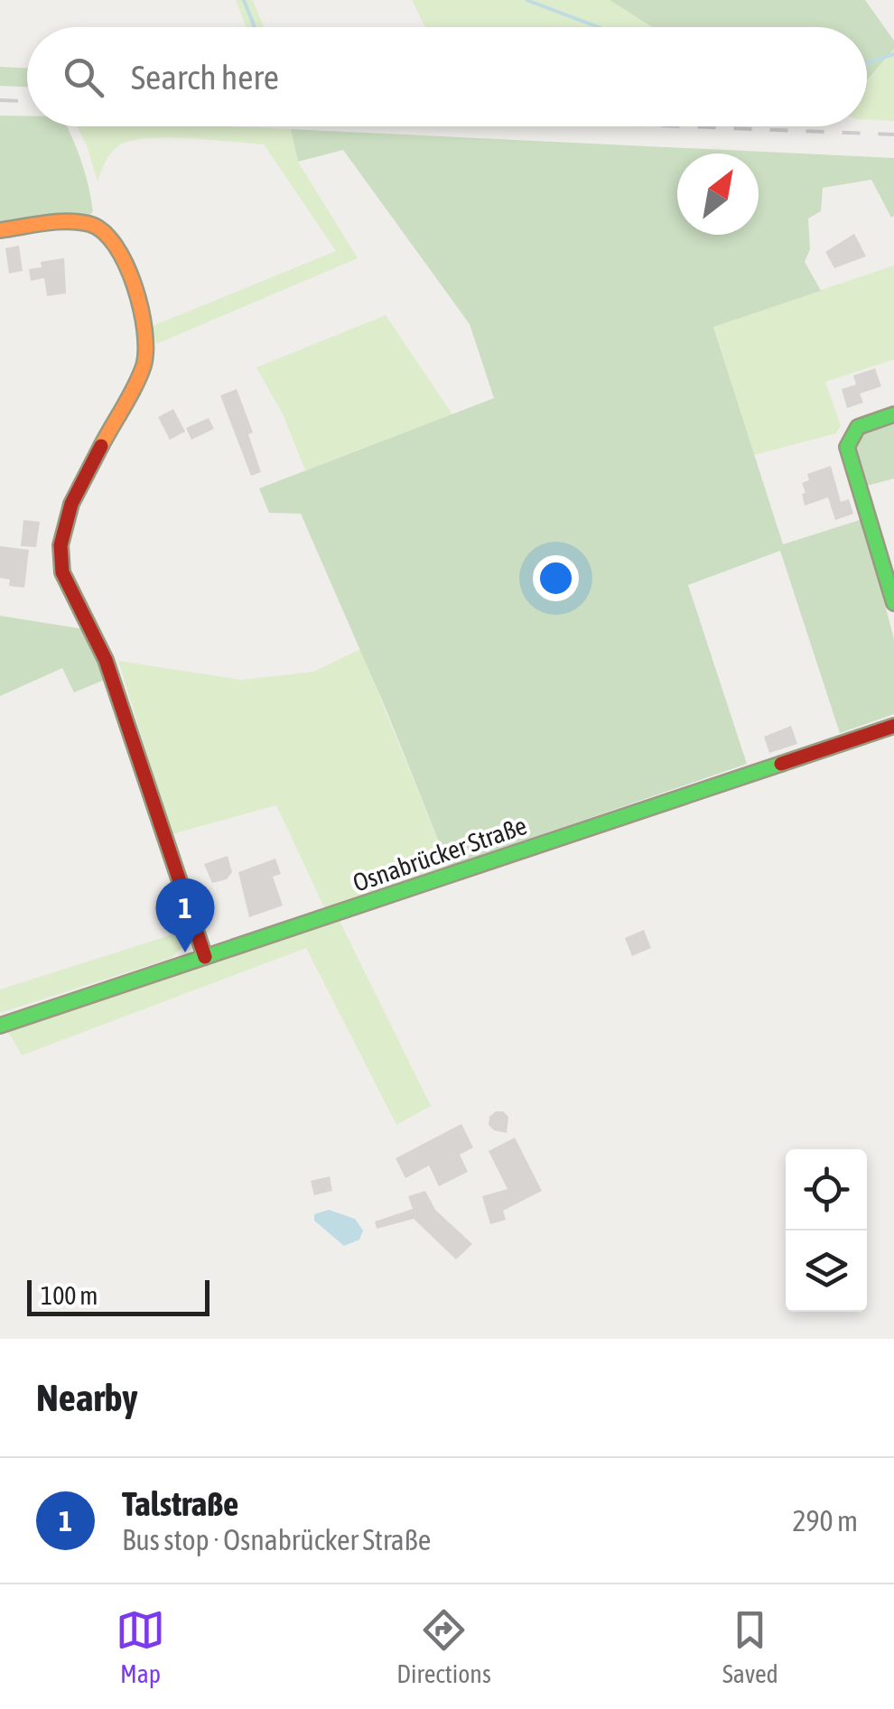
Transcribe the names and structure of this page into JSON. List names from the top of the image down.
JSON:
{
  "streets": {
    "street": ["Osnabrücker Straße"]
  },
  "scale_bar": "100 m",
  "north": "top right",
  "page": {
    "search": "Search here",
    "pins": "1",
    "scale": "100 m",
    "heading": "Nearby",
    "list": [
      {
        "mark": "1",
        "name": "Talstraße",
        "note": "Bus stop · Osnabrücker Straße",
        "value": "290 m"
      }
    ],
    "nav": ["Map", "Directions", "Saved"]
  }
}
